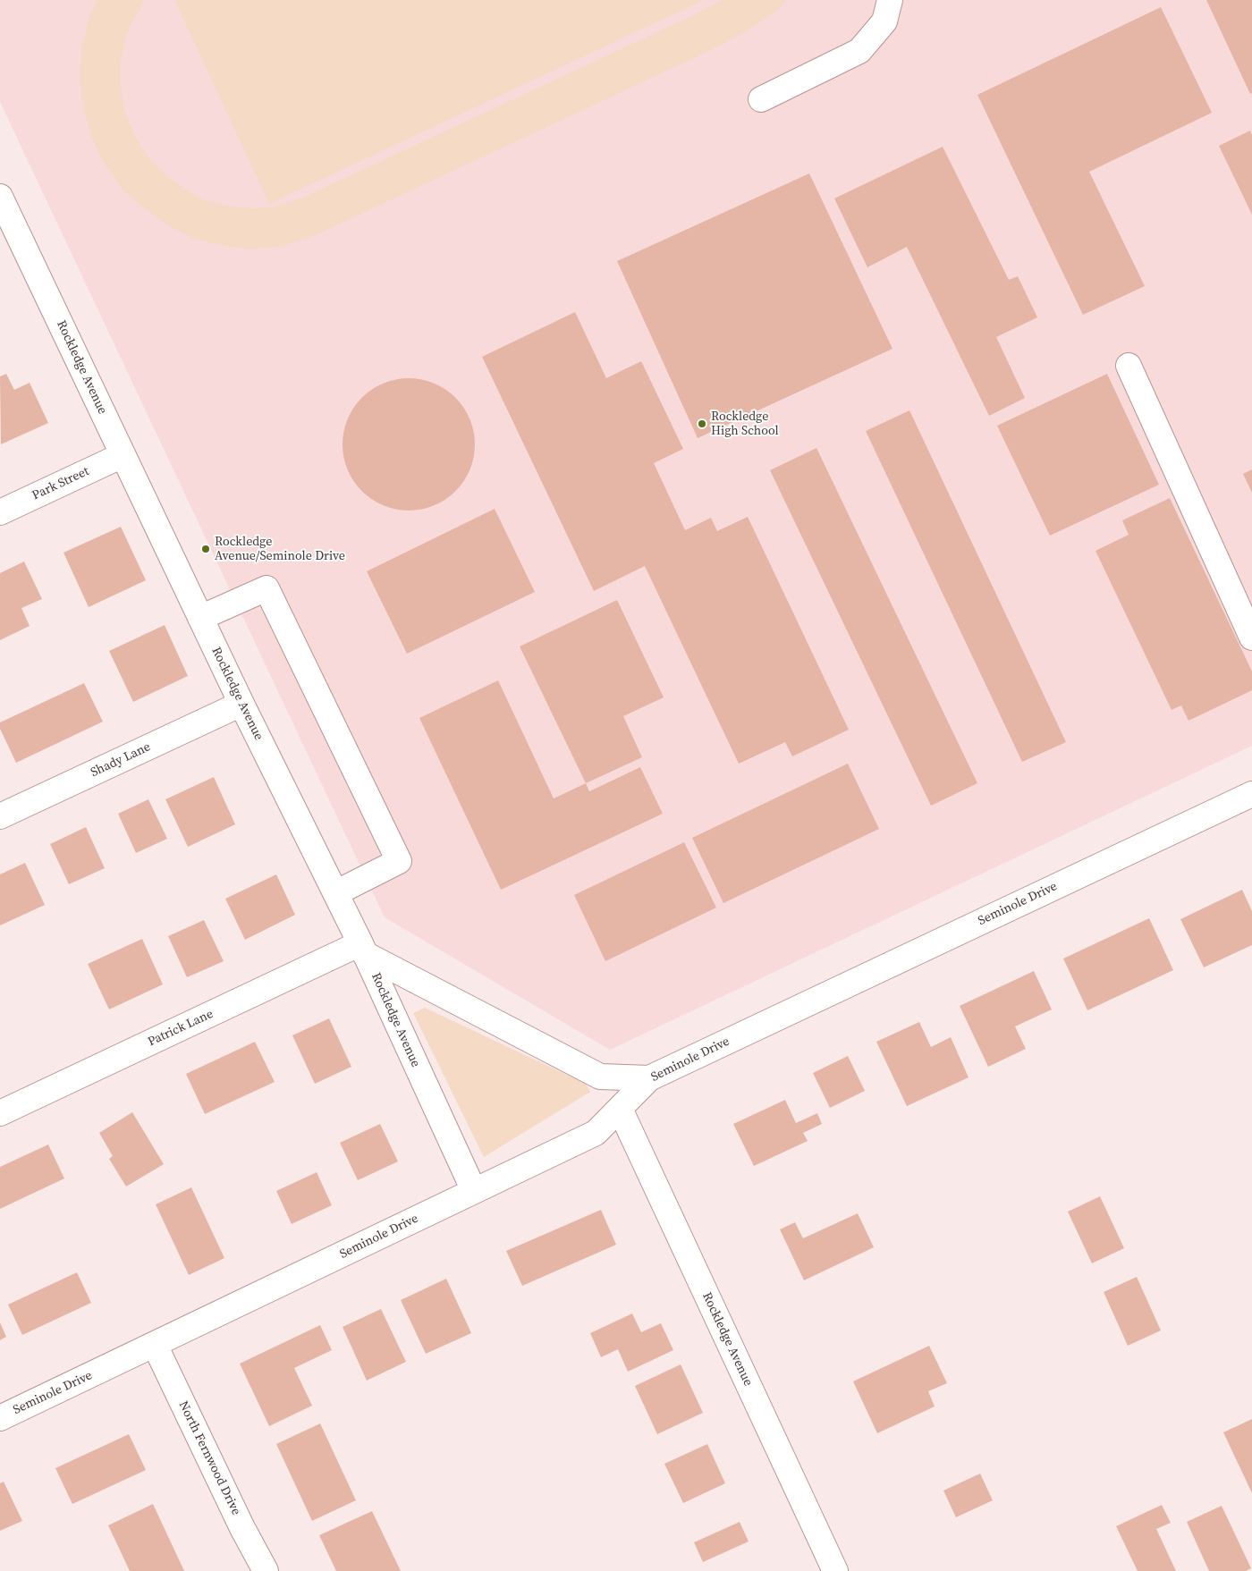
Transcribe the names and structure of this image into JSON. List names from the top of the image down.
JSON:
{
  "streets": {
    "street": [
      "Rockledge Avenue",
      "Park Street",
      "Shady Lane",
      "Seminole Drive",
      "Patrick Lane",
      "North Fernwood Drive"
    ]
  },
  "crossings": [
    ["Rockledge Avenue", "Park Street"],
    ["Rockledge Avenue", "Shady Lane"],
    ["Rockledge Avenue", "Seminole Drive"],
    ["Rockledge Avenue", "Patrick Lane"],
    ["Seminole Drive", "North Fernwood Drive"]
  ],
  "places": ["Rockledge High School", "Rockledge Avenue/Seminole Drive"]
}
